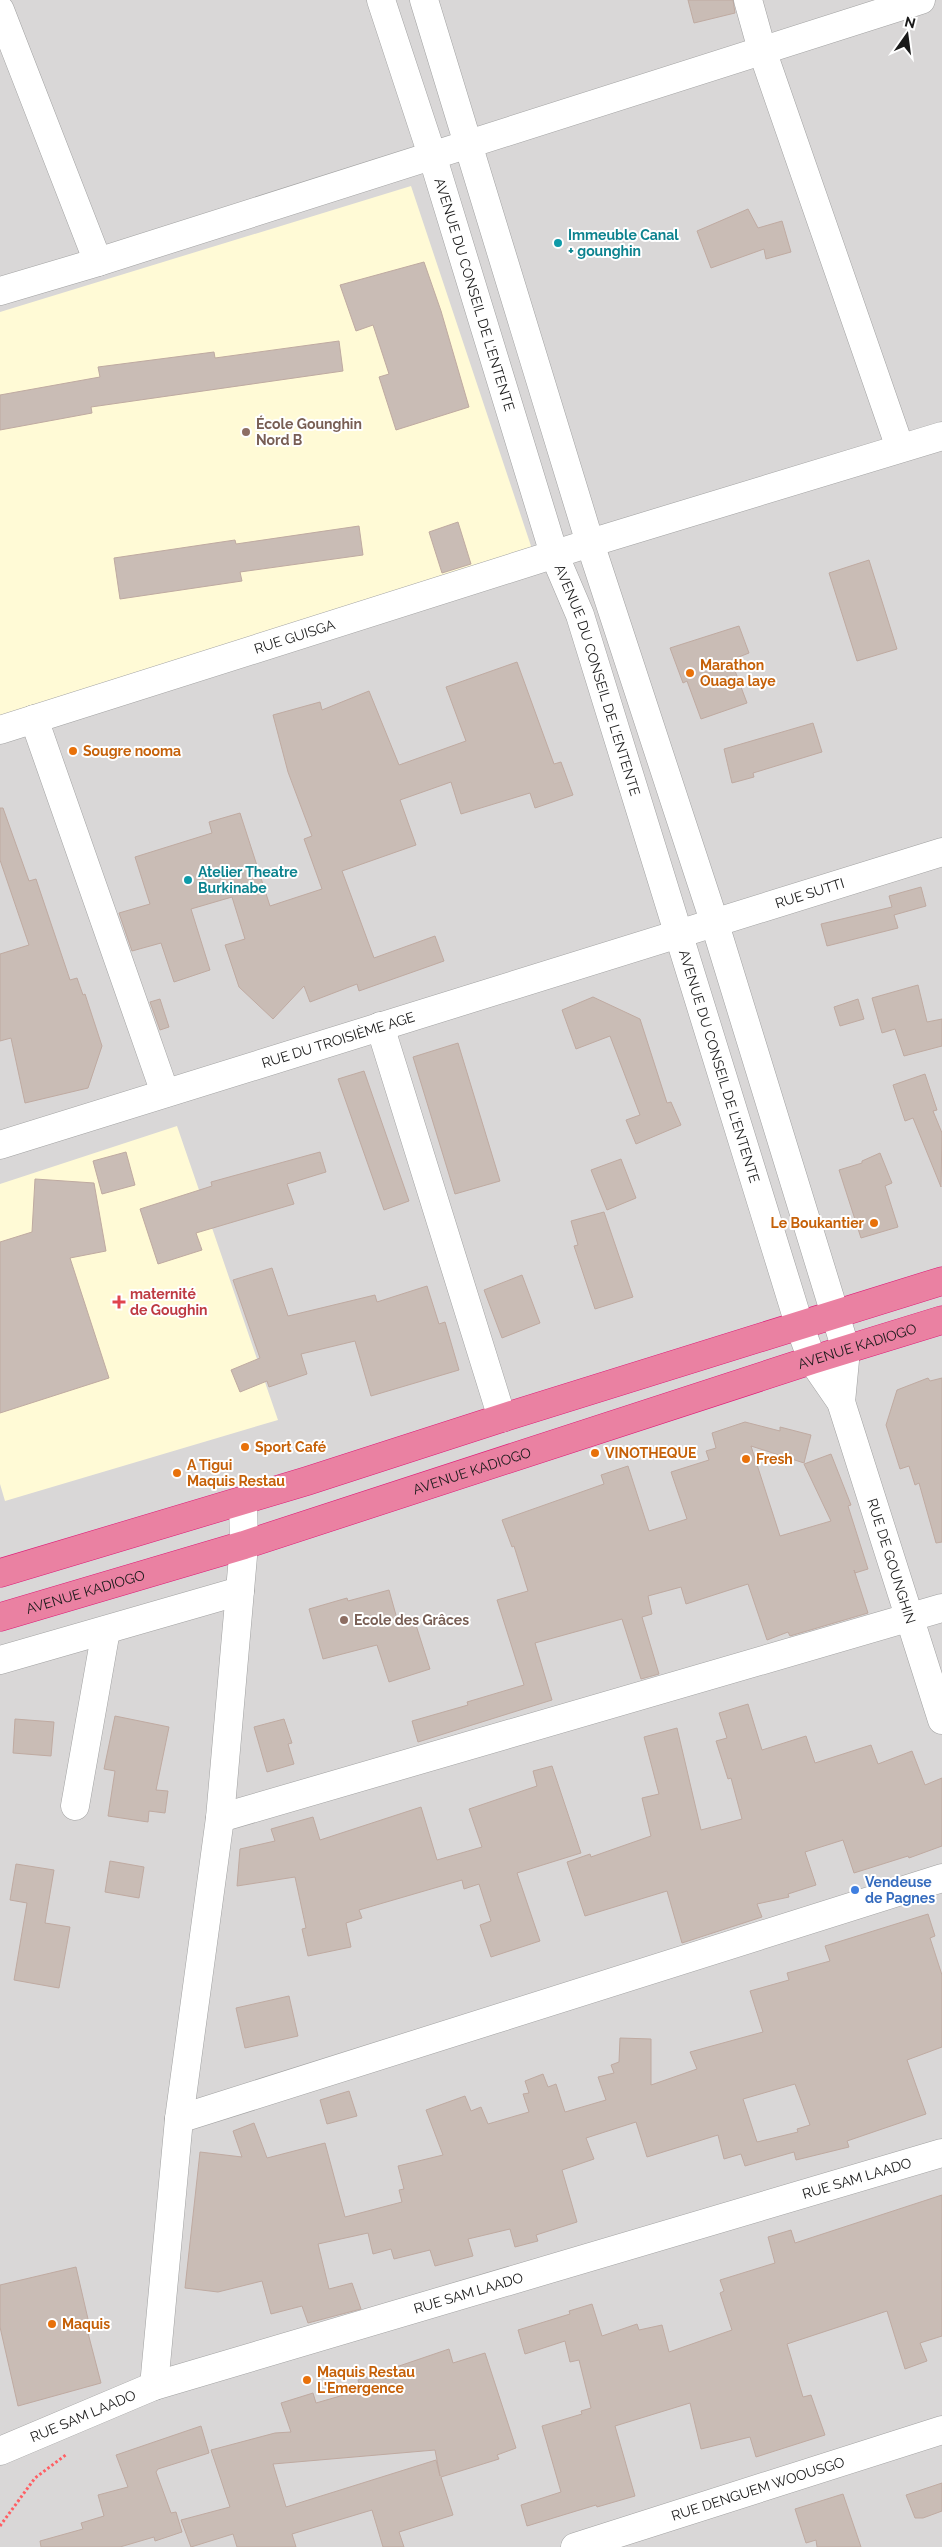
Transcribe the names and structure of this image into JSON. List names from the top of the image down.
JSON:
{
  "streets": {
    "highway": ["AVENUE KADIOGO"],
    "street": [
      "AVENUE DU CONSEIL DE L'ENTENTE",
      "RUE GUISGA",
      "RUE SUTTI",
      "RUE DU TROISIÈME AGE",
      "RUE DE GOUNGHIN",
      "RUE SAM LAADO",
      "RUE DENGUEM WOOUSGO"
    ]
  },
  "crossings": [
    ["AVENUE DU CONSEIL DE L'ENTENTE", "RUE GUISGA"],
    ["AVENUE DU CONSEIL DE L'ENTENTE", "RUE SUTTI"],
    ["AVENUE DU CONSEIL DE L'ENTENTE", "RUE DU TROISIÈME AGE"],
    ["AVENUE DU CONSEIL DE L'ENTENTE", "AVENUE KADIOGO"],
    ["AVENUE DU CONSEIL DE L'ENTENTE", "RUE DE GOUNGHIN"],
    ["RUE SUTTI", "RUE DU TROISIÈME AGE"],
    ["AVENUE KADIOGO", "RUE DE GOUNGHIN"]
  ],
  "places": {
    "other": [
      "Immeuble Canal + gounghin",
      "École Gounghin Nord B",
      "Marathon Ouaga laye",
      "Sougre nooma",
      "Atelier Theatre Burkinabe",
      "Le Boukantier",
      "Sport Café",
      "VINOTHEQUE",
      "Fresh",
      "A Tigui Maquis Restau",
      "Ecole des Grâces",
      "Vendeuse de Pagnes",
      "Maquis",
      "Maquis Restau L'Emergence"
    ],
    "health": ["maternité de Goughin"]
  },
  "north": "top"
}
